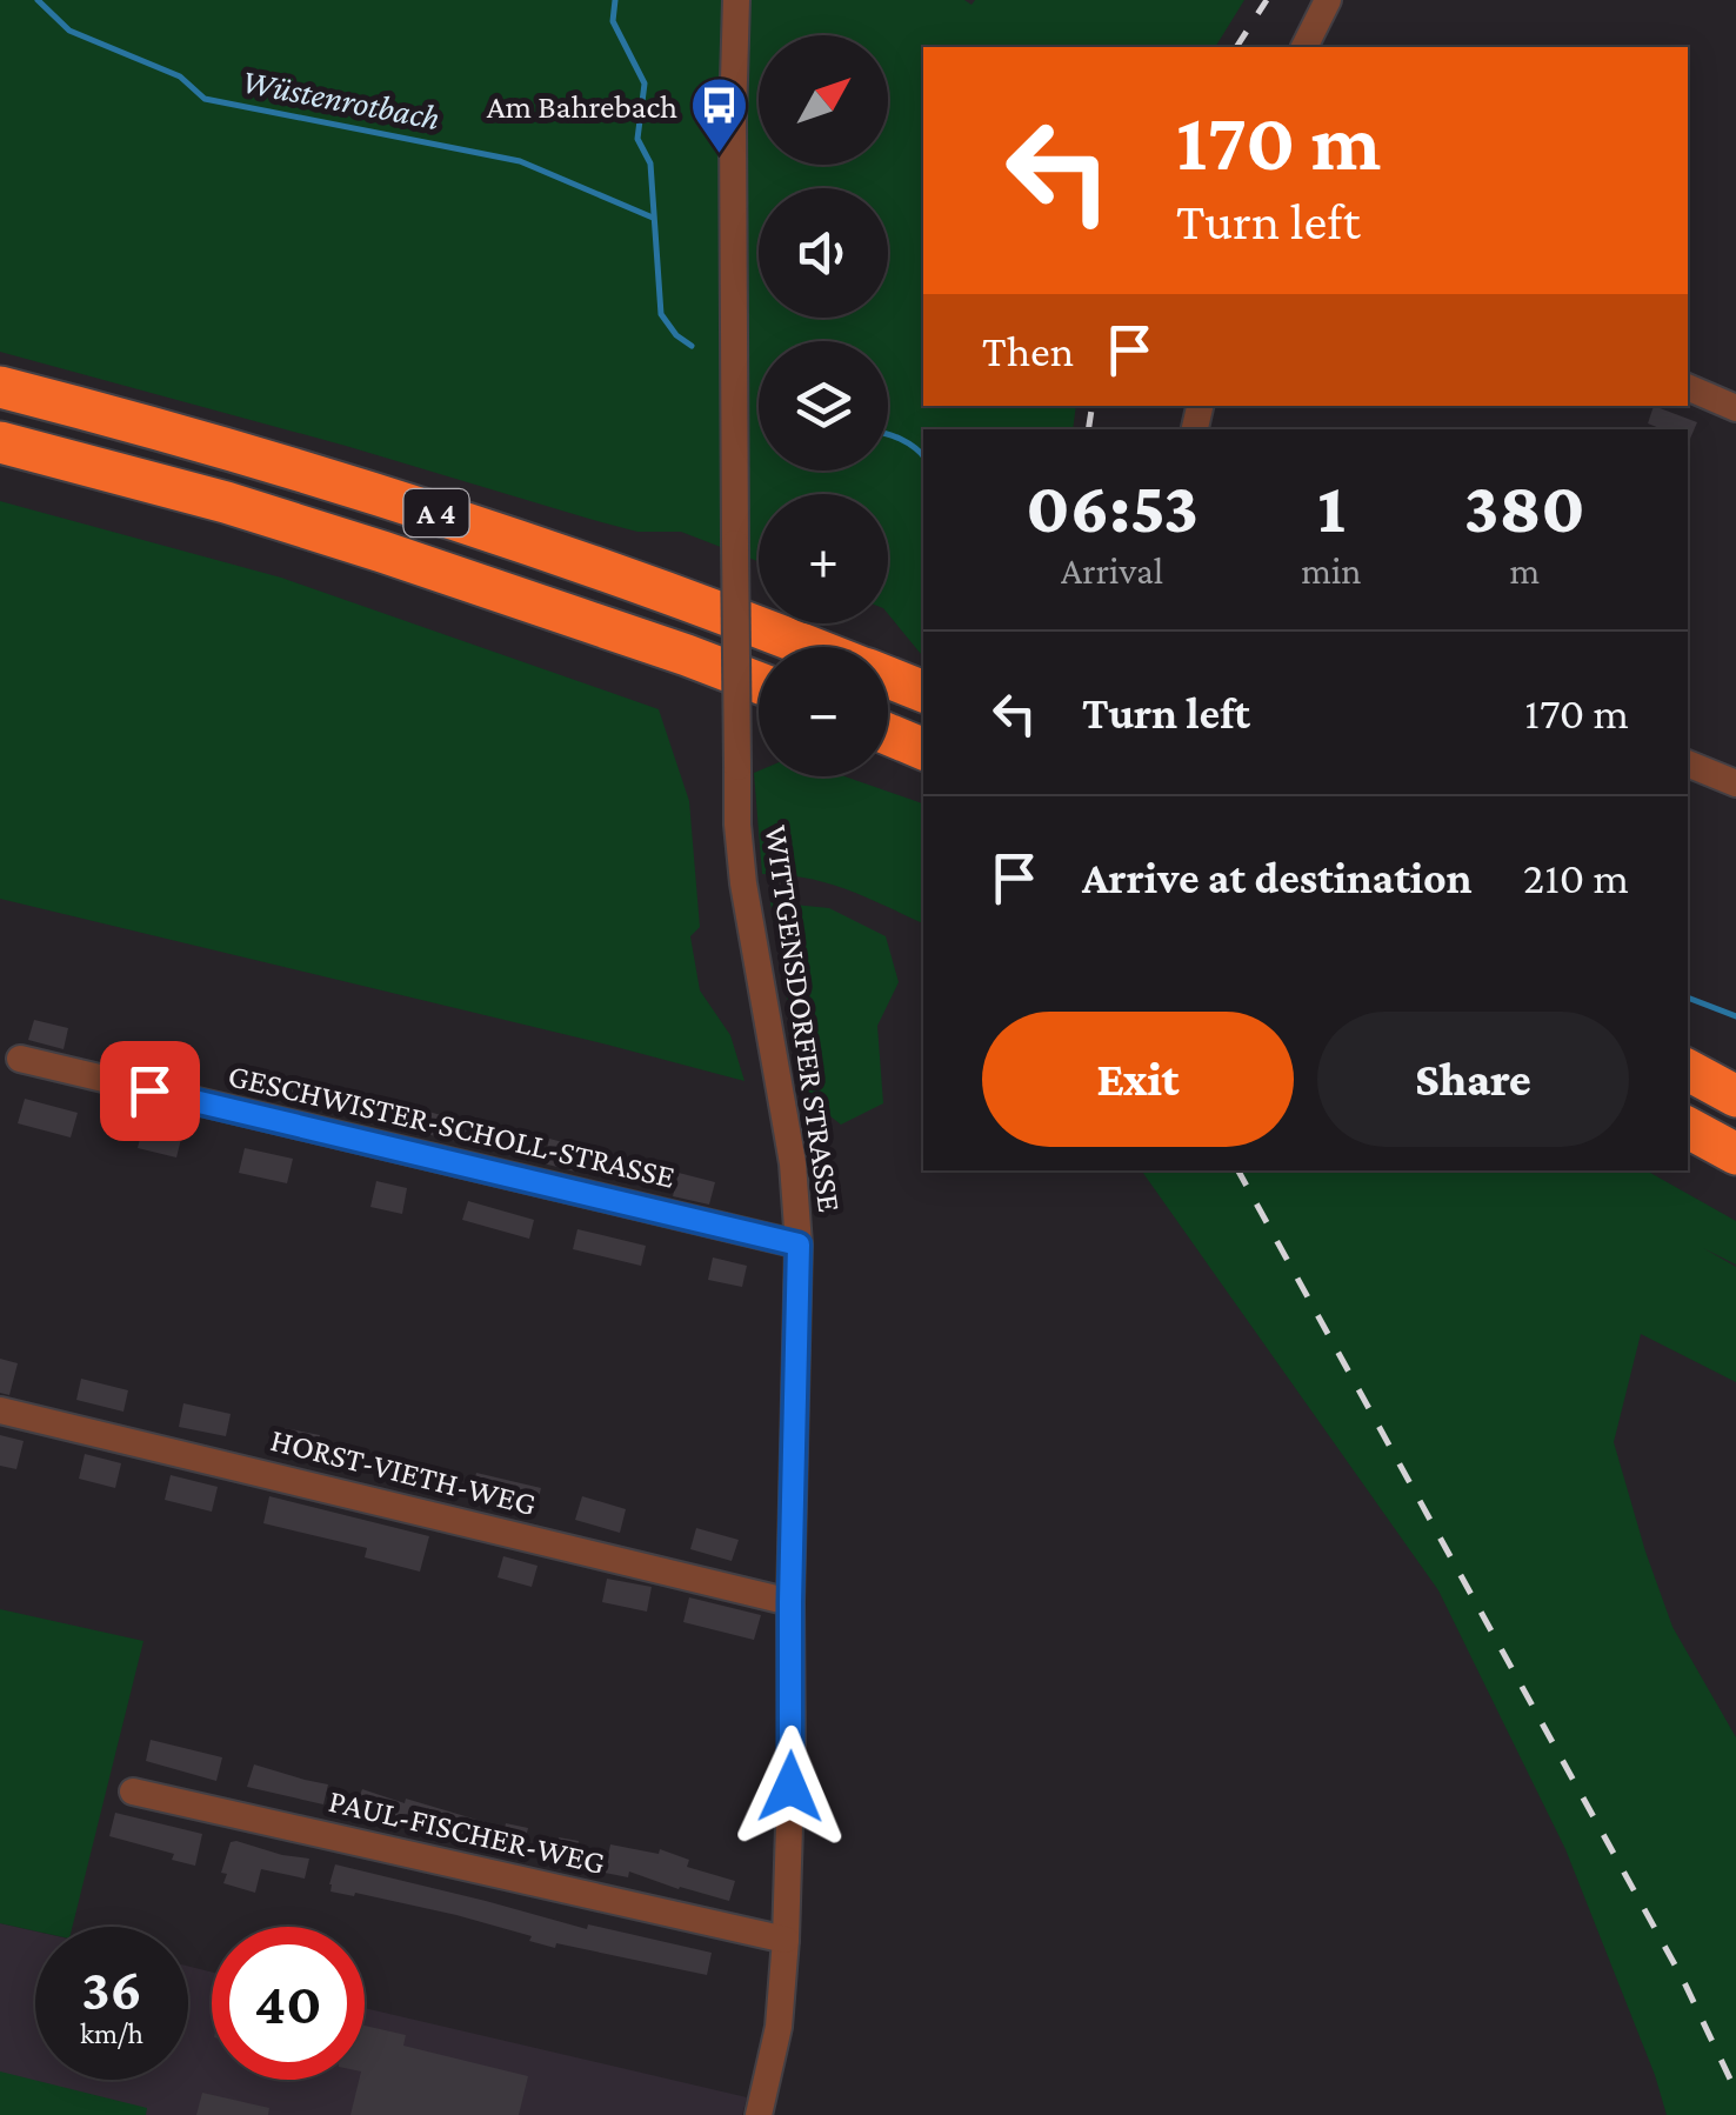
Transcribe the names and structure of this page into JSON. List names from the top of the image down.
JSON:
{
  "streets": {
    "highway": ["A 4"],
    "street": [
      "WITTGENSDORFER STRASSE",
      "GESCHWISTER-SCHOLL-STRASSE",
      "HORST-VIETH-WEG",
      "PAUL-FISCHER-WEG"
    ]
  },
  "crossings": [
    ["WITTGENSDORFER STRASSE", "GESCHWISTER-SCHOLL-STRASSE"],
    ["WITTGENSDORFER STRASSE", "HORST-VIETH-WEG"],
    ["WITTGENSDORFER STRASSE", "PAUL-FISCHER-WEG"]
  ],
  "water": ["Wüstenrotbach"],
  "places": {
    "bus stop": ["Am Bahrebach"]
  },
  "north": "top right",
  "page": {
    "map_buttons": ["+", "−"],
    "turn": ["170 m", "Turn left"],
    "then": "Then",
    "eta": [
      "06:53",
      "Arrival",
      "1",
      "min",
      "380",
      "m"
    ],
    "list": [
      {
        "name": "Turn left",
        "value": "170 m"
      },
      {
        "name": "Arrive at destination",
        "value": "210 m"
      }
    ],
    "buttons": ["Exit", "Share"],
    "speed": "36 km/h",
    "limit": "40"
  }
}
